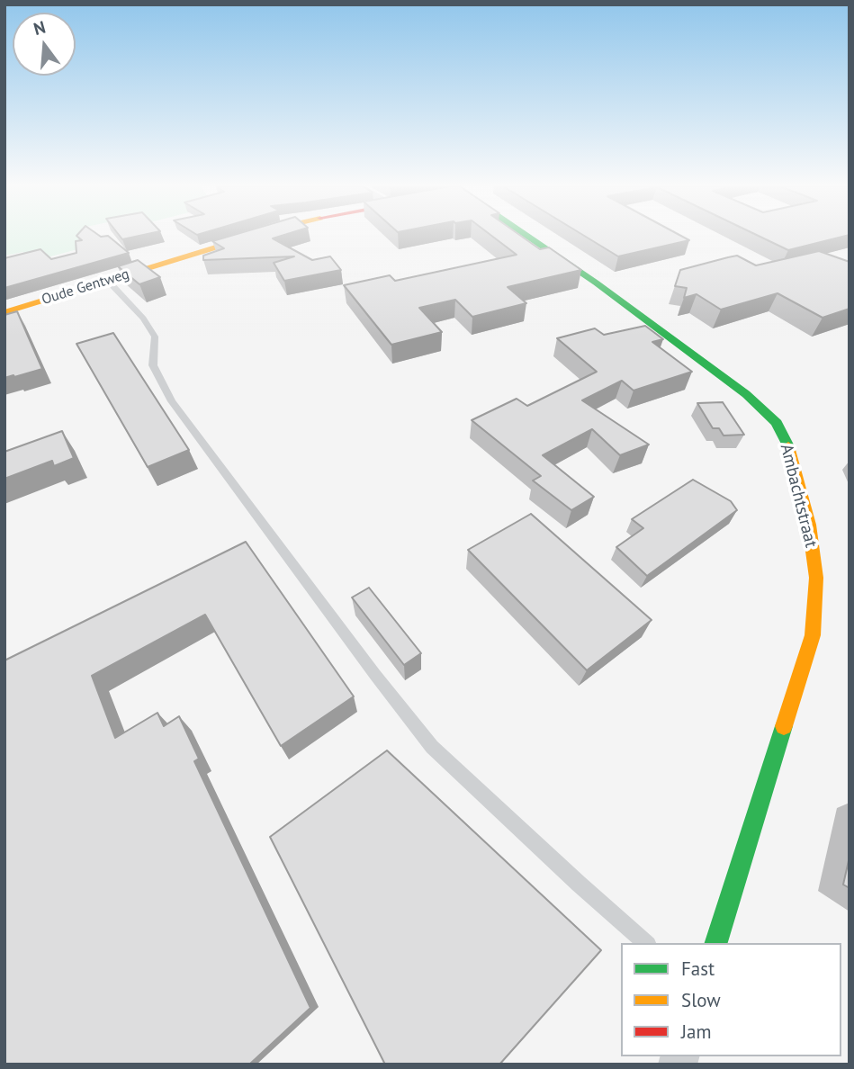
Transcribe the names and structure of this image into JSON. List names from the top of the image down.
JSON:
{
  "streets": {
    "street": ["Oude Gentweg", "Ambachtstraat"]
  },
  "legend": ["Fast", "Slow", "Jam"],
  "north": "top"
}
